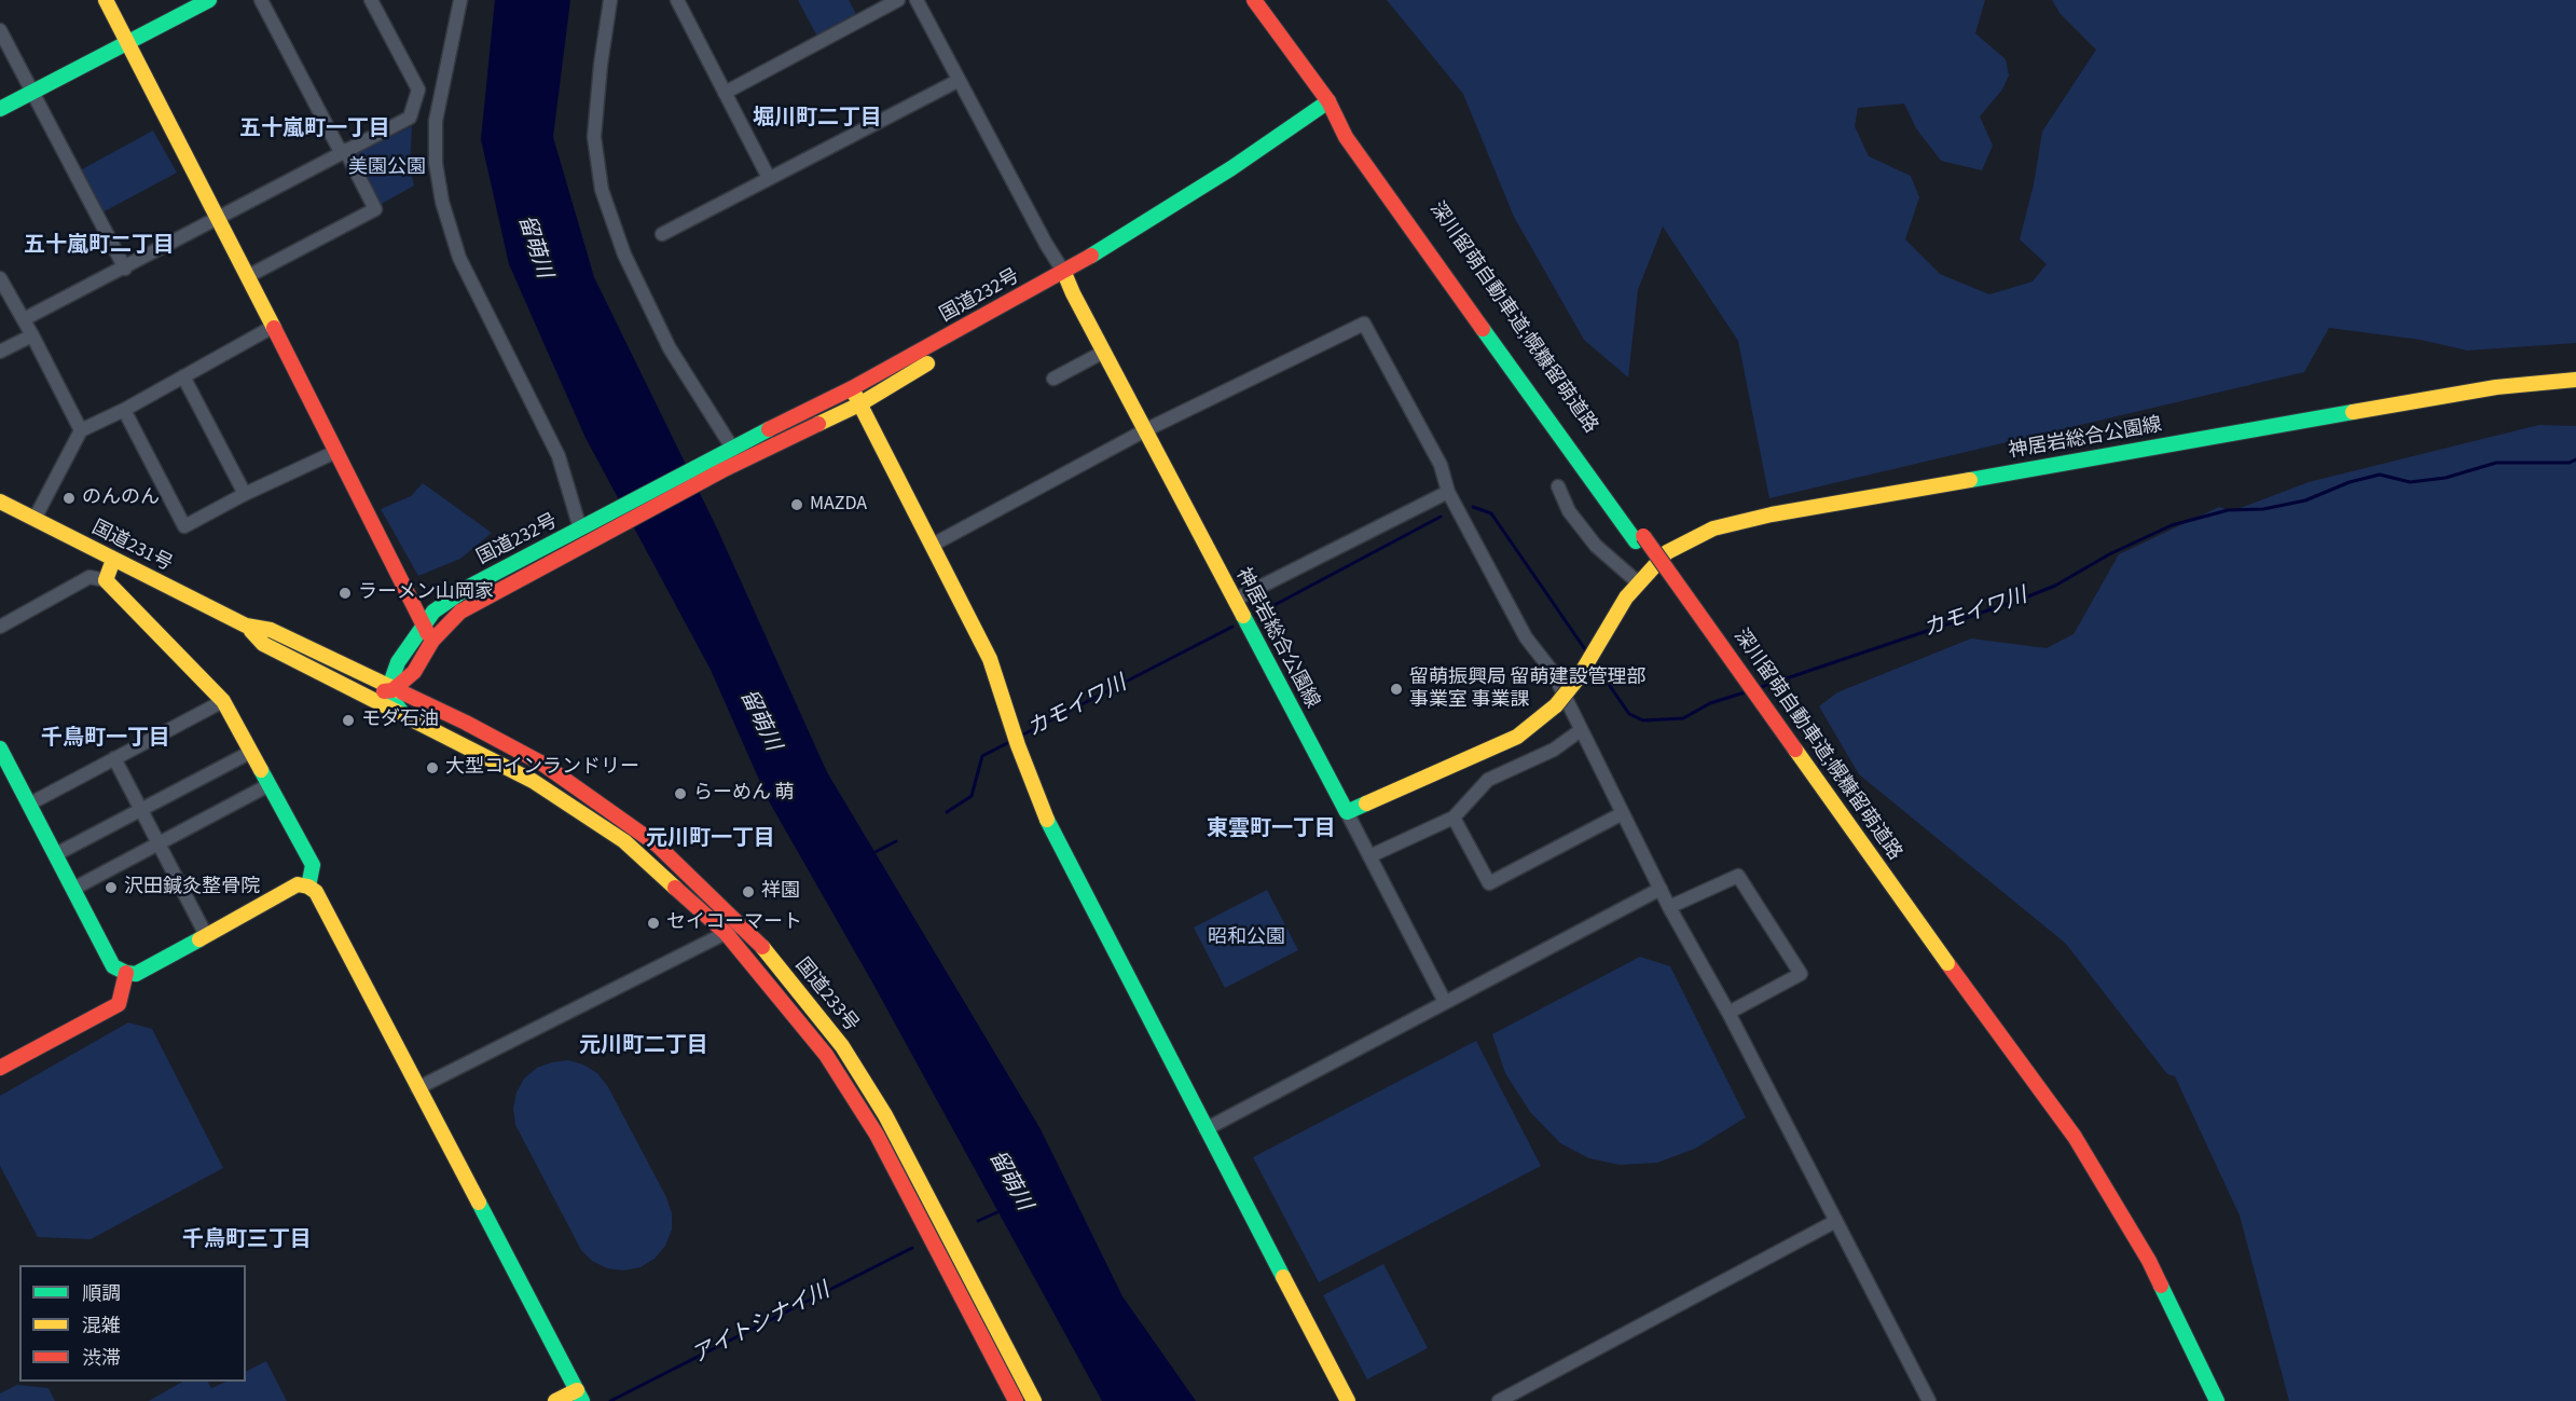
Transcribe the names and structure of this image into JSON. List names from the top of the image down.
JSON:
{
  "streets": {
    "main road": [
      "国道232号",
      "深川留萌自動車道;幌糠留萌道路",
      "神居岩総合公園線",
      "国道231号",
      "国道233号"
    ]
  },
  "crossings": [
    ["国道232号", "深川留萌自動車道;幌糠留萌道路"],
    ["国道232号", "神居岩総合公園線"],
    ["国道232号", "国道231号"],
    ["国道232号", "国道233号"],
    ["国道231号", "国道233号"]
  ],
  "districts": [
    "堀川町二丁目",
    "五十嵐町一丁目",
    "五十嵐町二丁目",
    "千鳥町一丁目",
    "東雲町一丁目",
    "元川町一丁目",
    "元川町二丁目",
    "千鳥町三丁目"
  ],
  "water": ["留萌川", "カモイワ川", "アイトシナイ川"],
  "parks": ["美園公園", "昭和公園"],
  "places": [
    "のんのん",
    "MAZDA",
    "ラーメン山岡家",
    "留萌振興局 留萌建設管理部 事業室 事業課",
    "モダ石油",
    "大型コインランドリー",
    "らーめん 萌",
    "沢田鍼灸整骨院",
    "祥園",
    "セイコーマート"
  ],
  "legend": ["順調", "混雑", "渋滞"]
}
